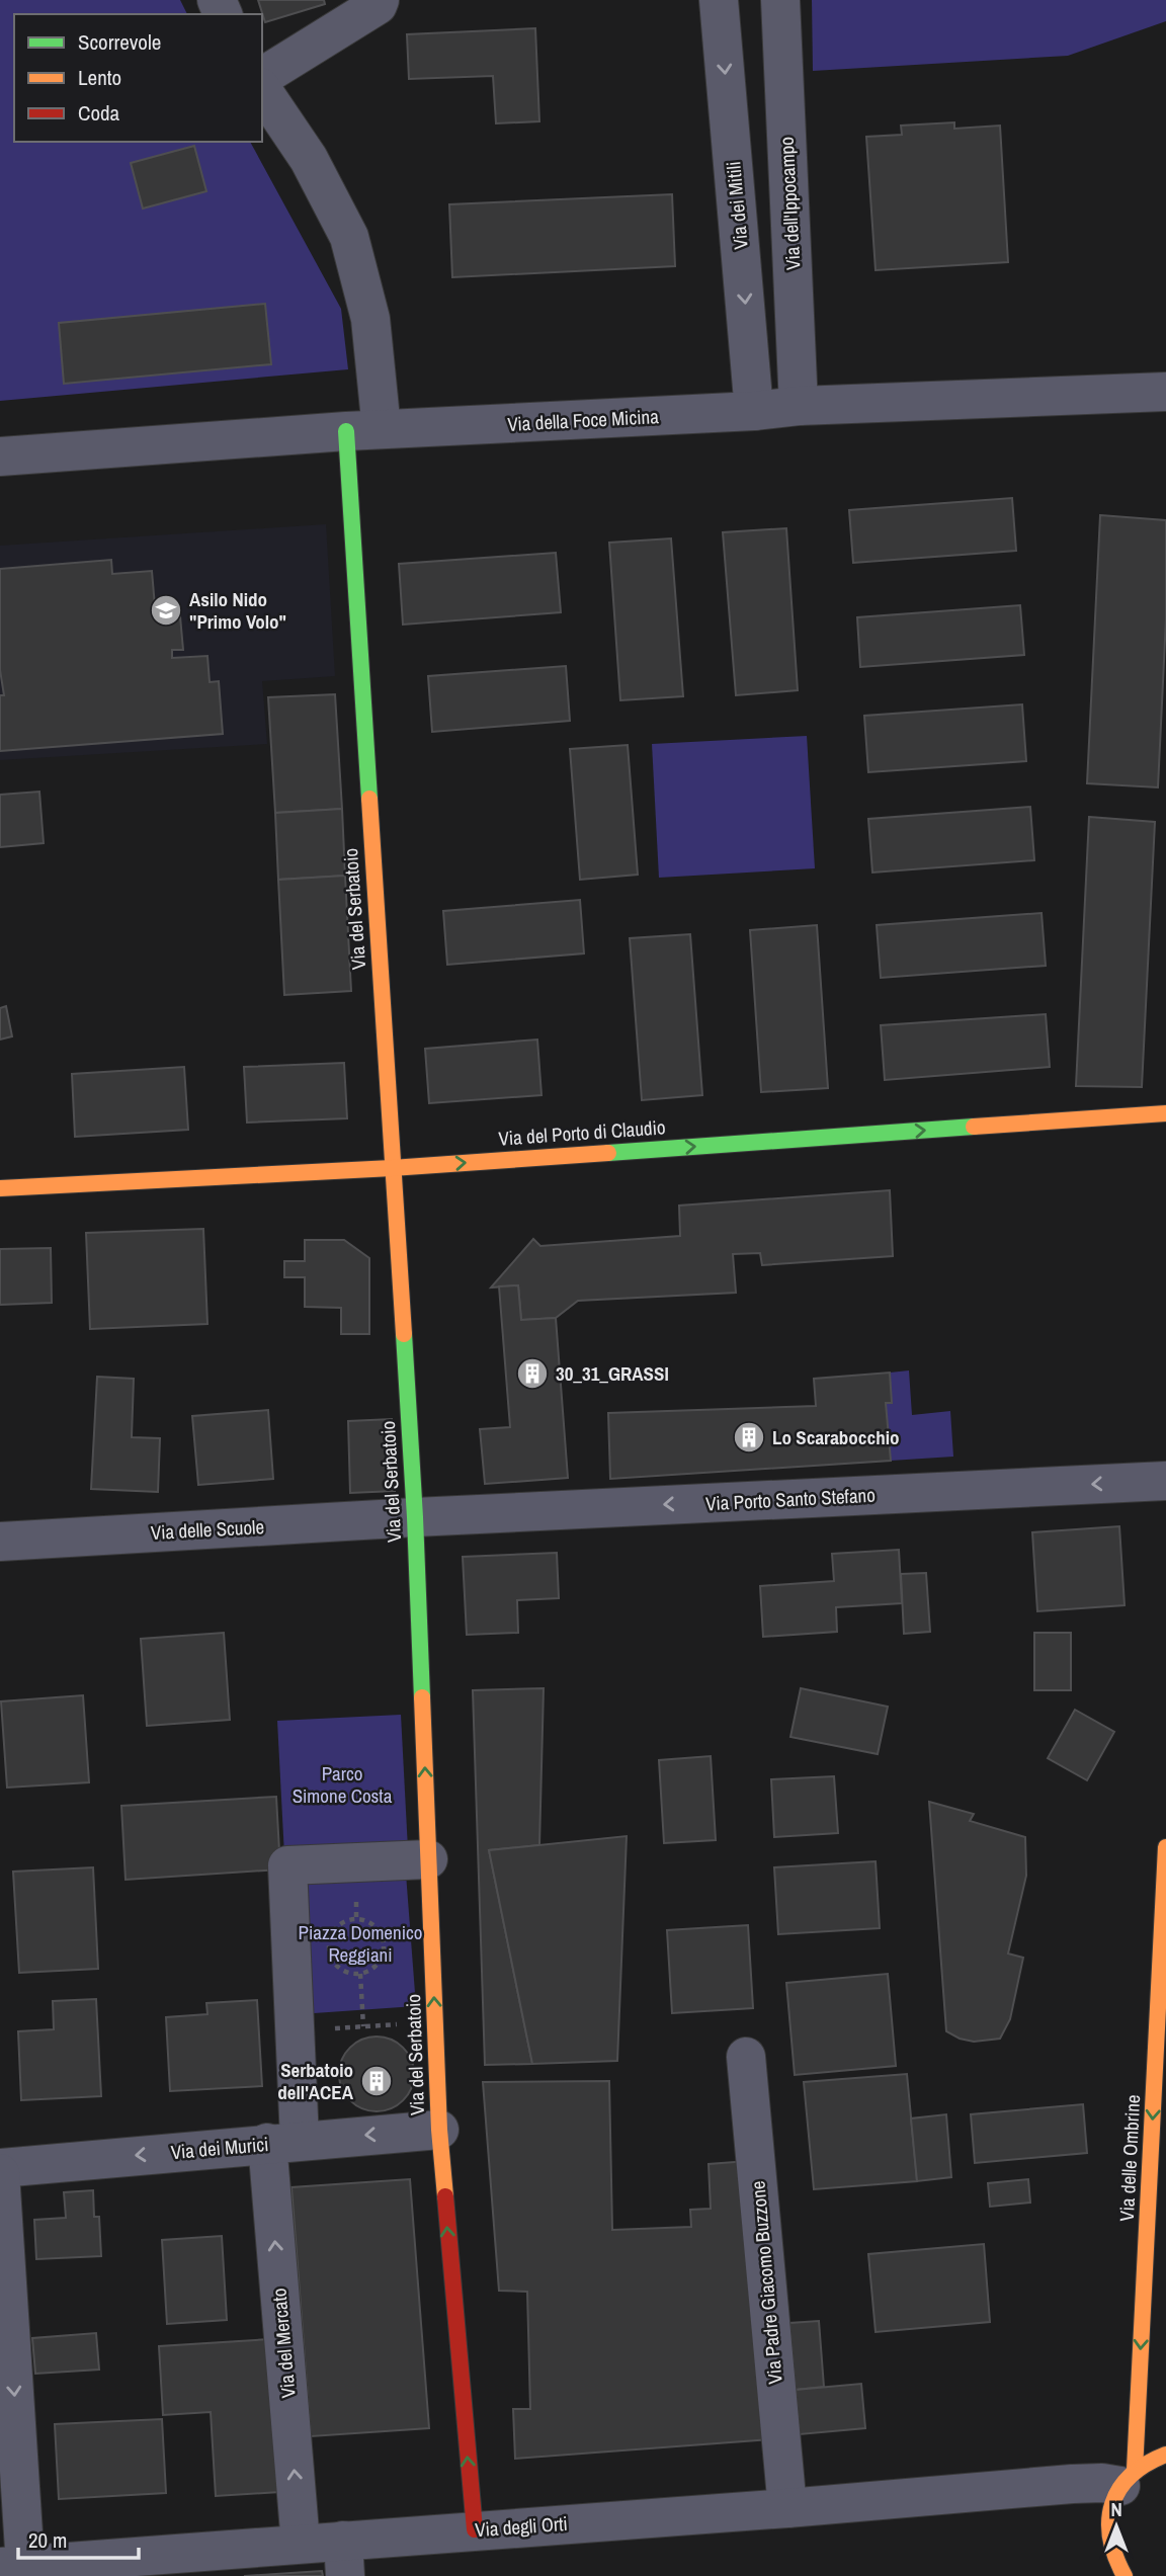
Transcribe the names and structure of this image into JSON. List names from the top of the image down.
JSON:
{
  "streets": {
    "street": [
      "Via dell'Ippocampo",
      "Via dei Mitili",
      "Via della Foce Micina",
      "Via del Serbatoio",
      "Via del Porto di Claudio",
      "Via Porto Santo Stefano",
      "Via delle Scuole",
      "Via dei Murici",
      "Via delle Ombrine",
      "Via Padre Giacomo Buzzone",
      "Via del Mercato",
      "Via degli Orti"
    ]
  },
  "crossings": [
    ["Via dell'Ippocampo", "Via della Foce Micina"],
    ["Via dei Mitili", "Via della Foce Micina"],
    ["Via della Foce Micina", "Via del Serbatoio"],
    ["Via del Serbatoio", "Via del Porto di Claudio"],
    ["Via del Serbatoio", "Via Porto Santo Stefano"],
    ["Via del Serbatoio", "Via delle Scuole"],
    ["Via del Serbatoio", "Via dei Murici"],
    ["Via del Serbatoio", "Via degli Orti"],
    ["Via Porto Santo Stefano", "Via delle Scuole"],
    ["Via dei Murici", "Via del Mercato"],
    ["Via delle Ombrine", "Via degli Orti"],
    ["Via Padre Giacomo Buzzone", "Via degli Orti"],
    ["Via del Mercato", "Via degli Orti"]
  ],
  "one_way": [
    "Via dei Mitili",
    "Via del Serbatoio",
    "Via del Porto di Claudio",
    "Via Porto Santo Stefano",
    "Via dei Murici",
    "Via delle Ombrine"
  ],
  "parks": ["Parco Simone Costa", "Piazza Domenico Reggiani"],
  "places": {
    "school or university": ["Asilo Nido \"Primo Volo\""],
    "building": ["30_31_GRASSI", "Lo Scarabocchio", "Serbatoio dell'ACEA"]
  },
  "legend": ["Scorrevole", "Lento", "Coda"],
  "scale_bar": "20 m",
  "north": "top"
}
